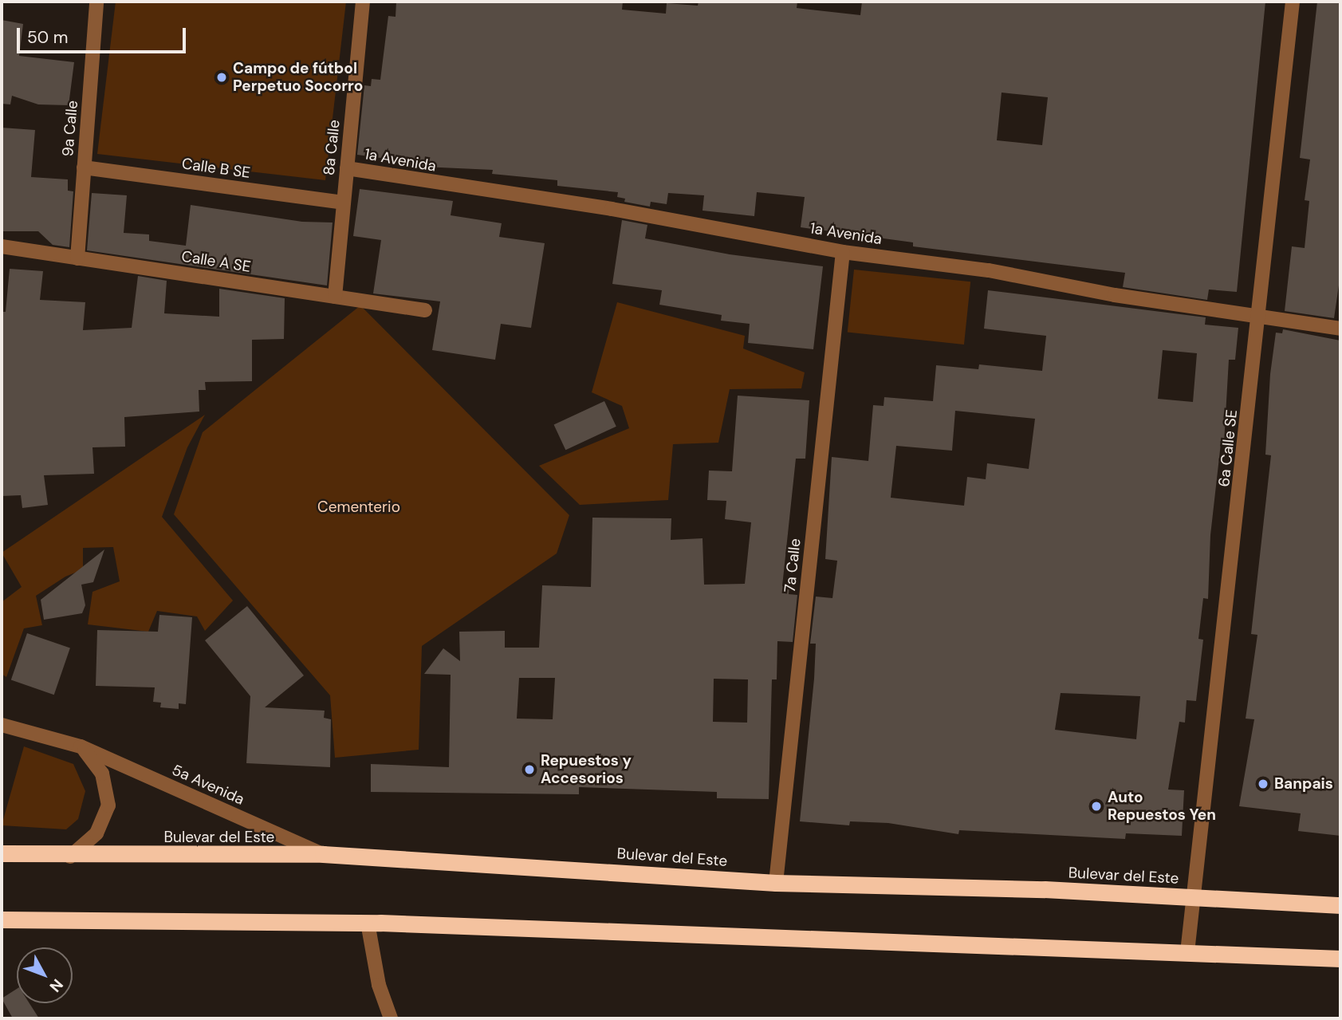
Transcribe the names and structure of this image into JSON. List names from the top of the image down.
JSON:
{
  "streets": {
    "highway": ["Bulevar del Este"],
    "street": [
      "9a Calle",
      "8a Calle",
      "1a Avenida",
      "Calle B SE",
      "Calle A SE",
      "6a Calle SE",
      "7a Calle",
      "5a Avenida"
    ]
  },
  "crossings": [
    ["9a Calle", "Calle B SE"],
    ["9a Calle", "Calle A SE"],
    ["8a Calle", "1a Avenida"],
    ["8a Calle", "Calle B SE"],
    ["8a Calle", "Calle A SE"],
    ["1a Avenida", "6a Calle SE"],
    ["1a Avenida", "7a Calle"],
    ["6a Calle SE", "Bulevar del Este"],
    ["7a Calle", "Bulevar del Este"],
    ["5a Avenida", "Bulevar del Este"]
  ],
  "parks": ["Cementerio"],
  "places": [
    "Campo de fútbol Perpetuo Socorro",
    "Repuestos y Accesorios",
    "Banpais",
    "Auto Repuestos Yen"
  ],
  "scale_bar": "50 m",
  "north": "bottom right"
}
